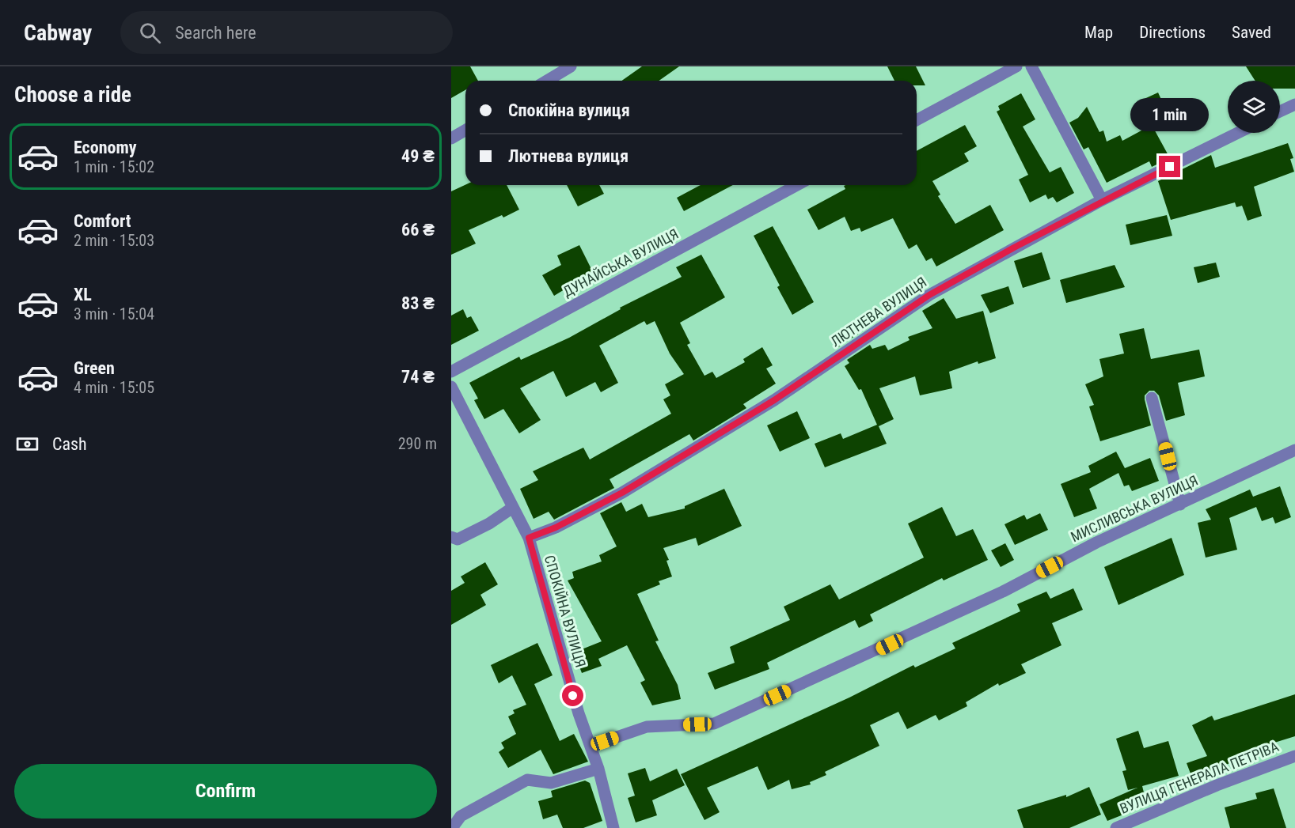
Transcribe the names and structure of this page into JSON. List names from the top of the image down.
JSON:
{
  "streets": {
    "street": [
      "ДУНАЙСЬКА ВУЛИЦЯ",
      "ЛЮТНЕВА ВУЛИЦЯ",
      "МИСЛИВСЬКА ВУЛИЦЯ",
      "СПОКІЙНА ВУЛИЦЯ",
      "ВУЛИЦЯ ГЕНЕРАЛА ПЕТРІВА"
    ]
  },
  "crossings": [
    ["ЛЮТНЕВА ВУЛИЦЯ", "СПОКІЙНА ВУЛИЦЯ"],
    ["МИСЛИВСЬКА ВУЛИЦЯ", "СПОКІЙНА ВУЛИЦЯ"]
  ],
  "page": {
    "header": "Cabway",
    "search": "Search here",
    "nav": ["Map", "Directions", "Saved"],
    "heading": "Choose a ride",
    "banner": ["Спокійна вулиця", "Лютнева вулиця"],
    "bubble": "1 min",
    "list": [
      {
        "name": "Economy",
        "note": "1 min · 15:02",
        "value": "49 ₴"
      },
      {
        "name": "Comfort",
        "note": "2 min · 15:03",
        "value": "66 ₴"
      },
      {
        "name": "XL",
        "note": "3 min · 15:04",
        "value": "83 ₴"
      },
      {
        "name": "Green",
        "note": "4 min · 15:05",
        "value": "74 ₴"
      }
    ],
    "pay": ["Cash", "290 m"],
    "buttons": "Confirm"
  }
}
